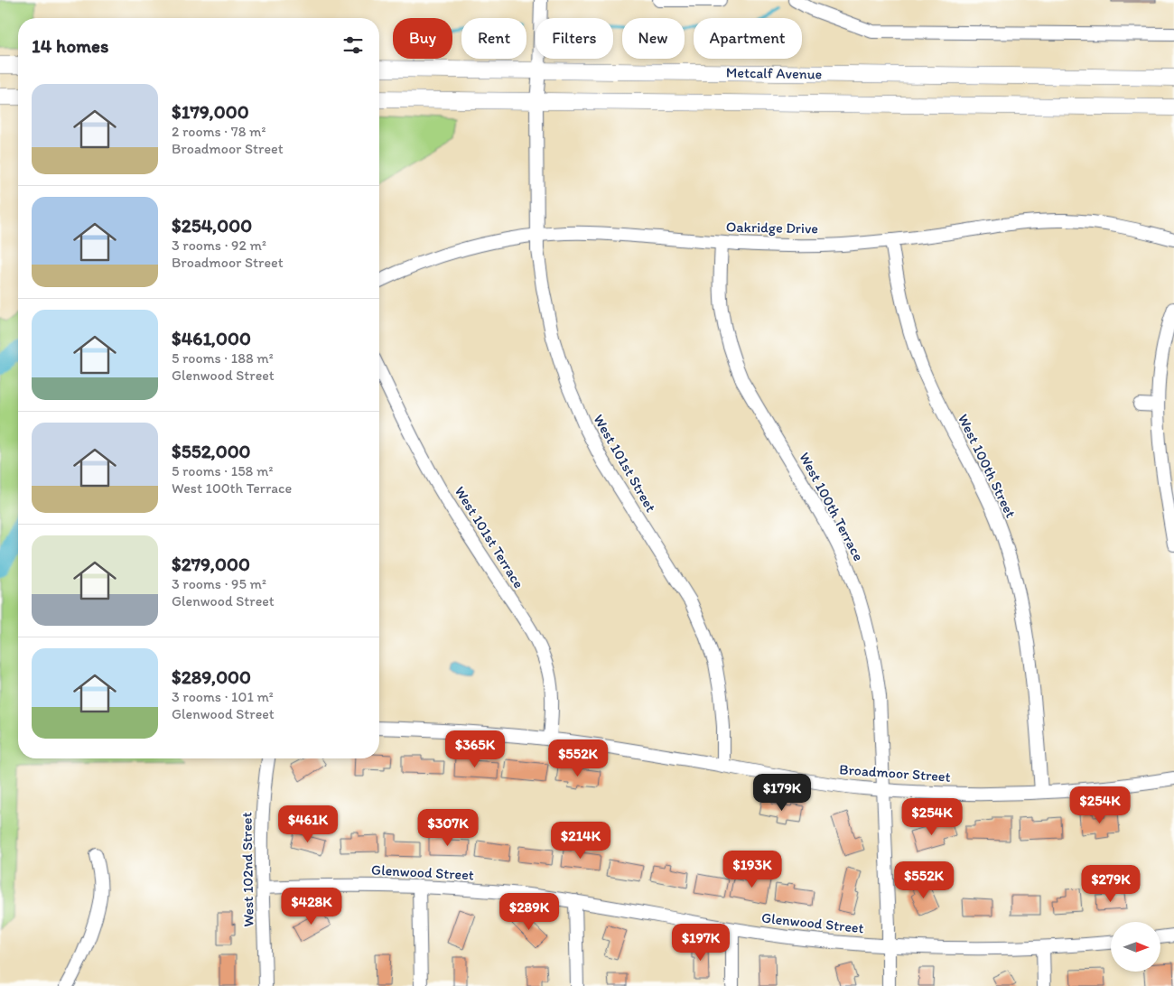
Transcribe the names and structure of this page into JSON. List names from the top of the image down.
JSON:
{
  "streets": {
    "main road": ["Metcalf Avenue"],
    "street": [
      "Oakridge Drive",
      "West 101st Street",
      "West 100th Street",
      "West 100th Terrace",
      "West 101st Terrace",
      "Broadmoor Street",
      "West 102nd Street",
      "Glenwood Street"
    ]
  },
  "crossings": [
    ["Metcalf Avenue", "West 101st Street"],
    ["Oakridge Drive", "West 101st Street"],
    ["Oakridge Drive", "West 100th Street"],
    ["Oakridge Drive", "West 100th Terrace"],
    ["West 101st Street", "Broadmoor Street"],
    ["West 100th Street", "Broadmoor Street"],
    ["West 100th Terrace", "Broadmoor Street"],
    ["West 100th Terrace", "Glenwood Street"],
    ["West 101st Terrace", "Broadmoor Street"],
    ["West 102nd Street", "Glenwood Street"]
  ],
  "north": "right",
  "page": {
    "chip": [
      "Buy",
      "Rent",
      "Filters",
      "New",
      "Apartment"
    ],
    "heading": "14 homes",
    "list": [
      {
        "name": "$179,000",
        "note": "2 rooms · 78 m² · Broadmoor Street"
      },
      {
        "name": "$254,000",
        "note": "3 rooms · 92 m² · Broadmoor Street"
      },
      {
        "name": "$461,000",
        "note": "5 rooms · 188 m² · Glenwood Street"
      },
      {
        "name": "$552,000",
        "note": "5 rooms · 158 m² · West 100th Terrace"
      },
      {
        "name": "$279,000",
        "note": "3 rooms · 95 m² · Glenwood Street"
      },
      {
        "name": "$289,000",
        "note": "3 rooms · 101 m² · Glenwood Street"
      }
    ],
    "price": [
      "$365K",
      "$552K",
      "$179K",
      "$254K",
      "$254K",
      "$461K",
      "$307K",
      "$214K",
      "$193K",
      "$552K",
      "$279K",
      "$428K",
      "$289K",
      "$197K"
    ]
  }
}
